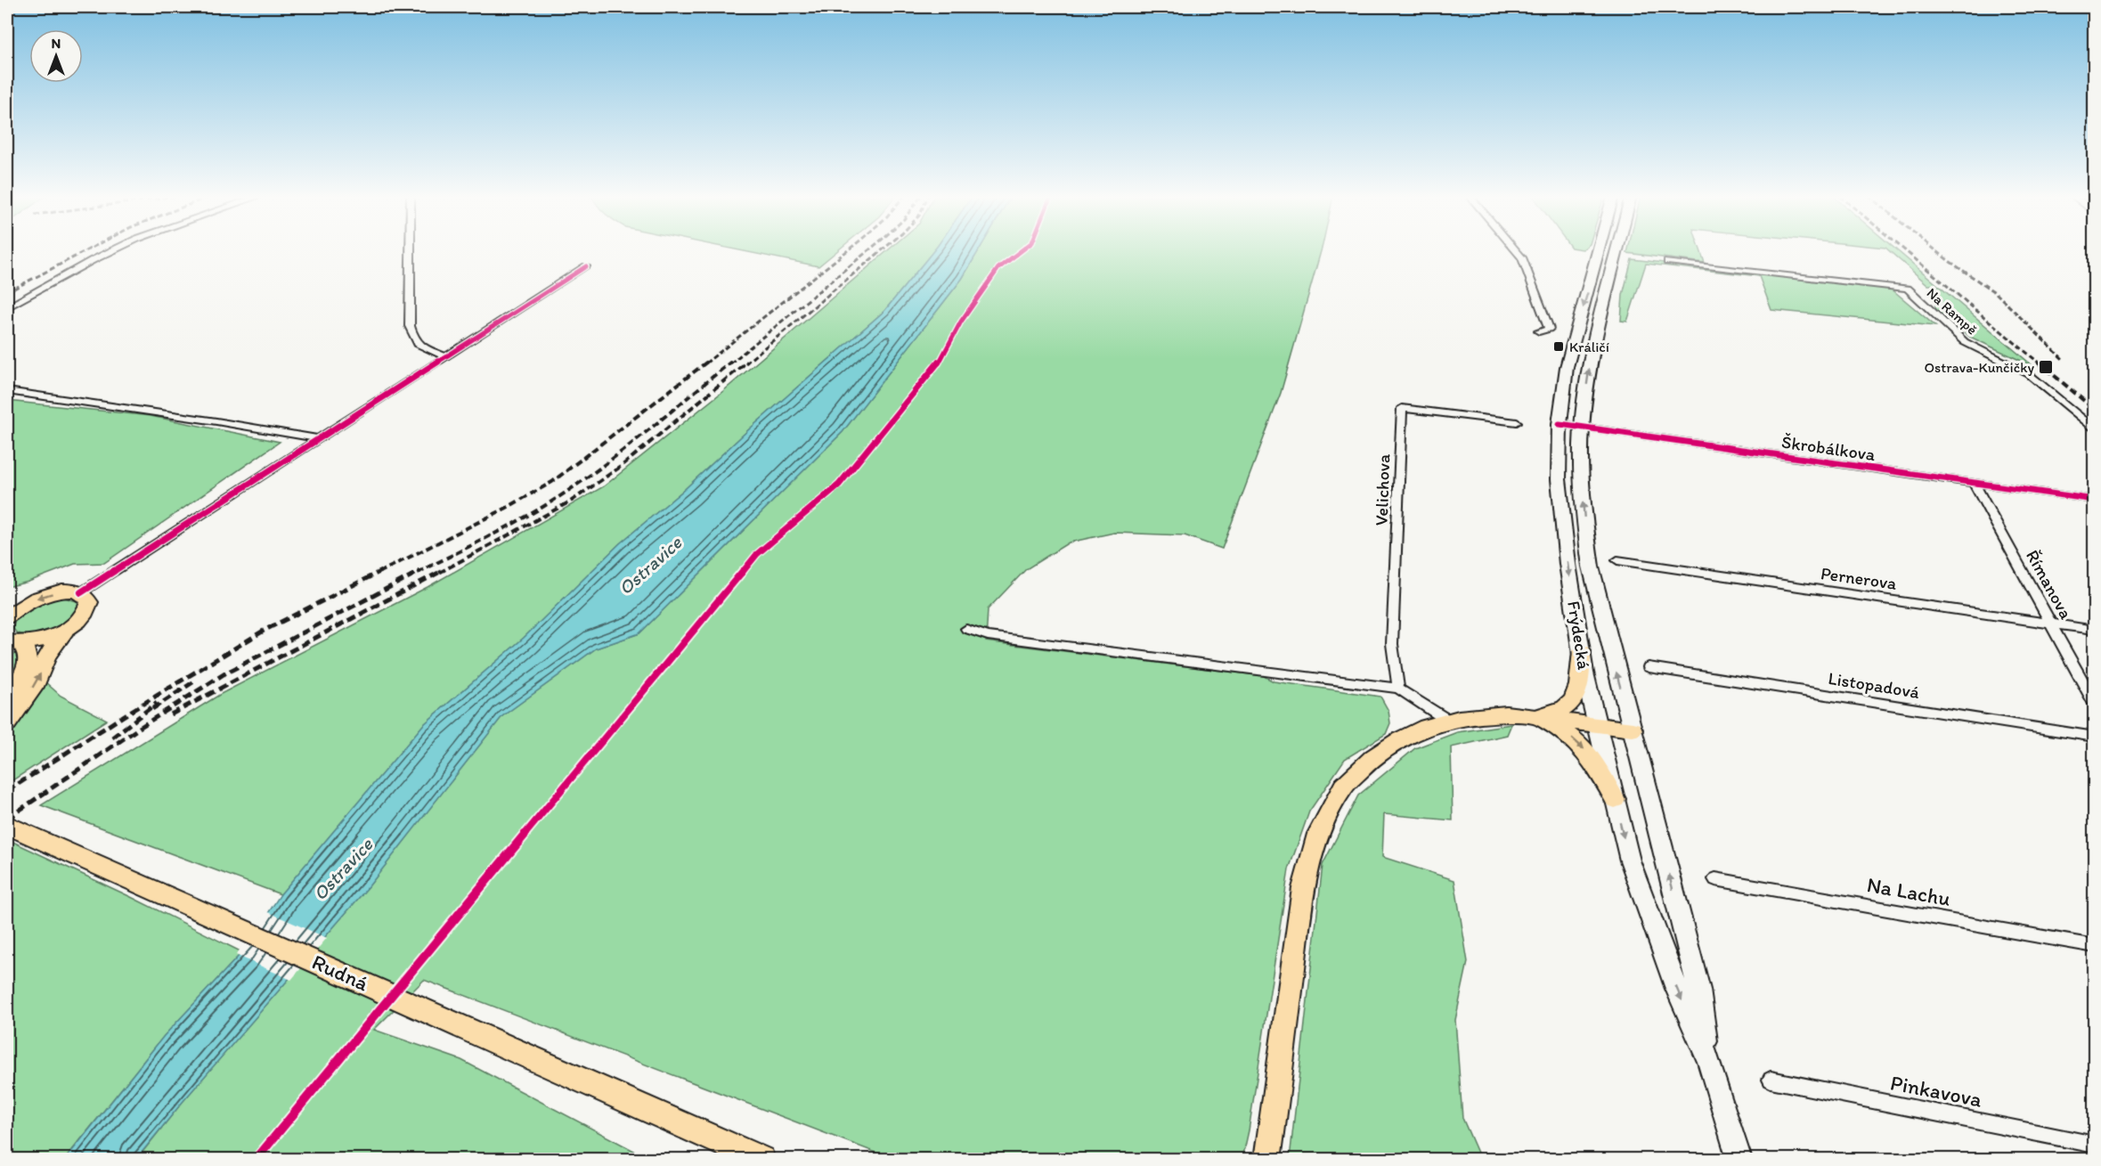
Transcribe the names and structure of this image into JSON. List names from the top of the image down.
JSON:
{
  "streets": {
    "main road": ["Frýdecká", "Rudná"],
    "street": [
      "Na Rampě",
      "Škrobálkova",
      "Velichova",
      "Pernerova",
      "Římanova",
      "Listopadová",
      "Na Lachu",
      "Pinkavova"
    ]
  },
  "crossings": [
    ["Škrobálkova", "Římanova"],
    ["Škrobálkova", "Frýdecká"],
    ["Pernerova", "Římanova"]
  ],
  "water": ["Ostravice"],
  "places": {
    "transit": ["Králičí", "Ostrava-Kunčičky"]
  },
  "north": "top"
}
